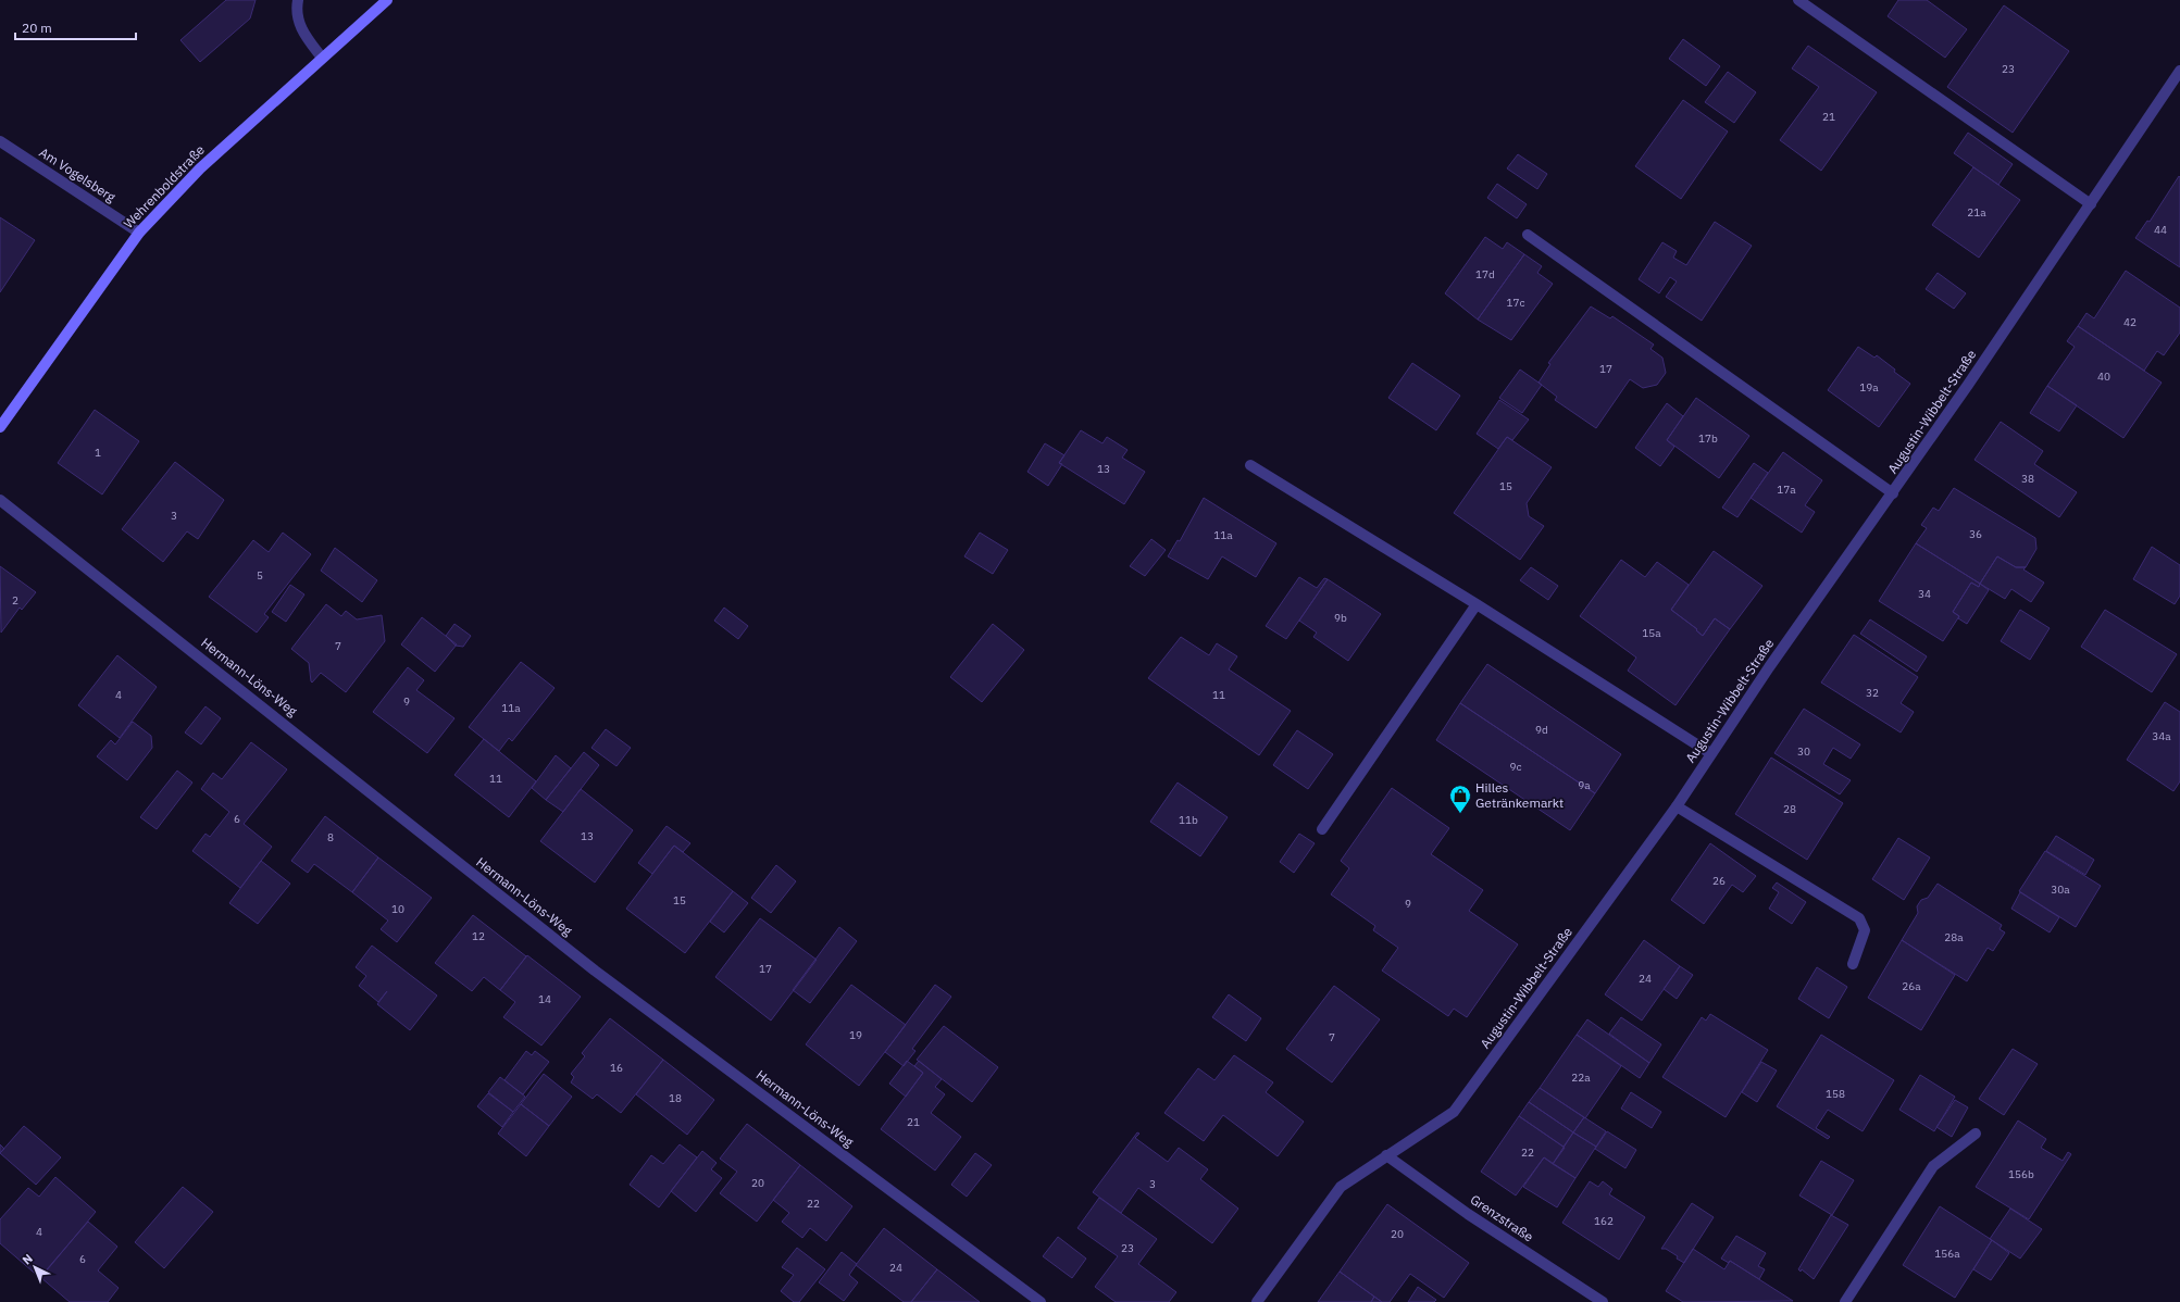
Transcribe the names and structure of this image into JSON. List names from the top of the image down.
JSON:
{
  "streets": {
    "street": [
      "Am Vogelsberg",
      "Wehrenboldstraße",
      "Augustin-Wibbelt-Straße",
      "Hermann-Löns-Weg",
      "Grenzstraße"
    ]
  },
  "crossings": [
    ["Am Vogelsberg", "Wehrenboldstraße"],
    ["Augustin-Wibbelt-Straße", "Grenzstraße"]
  ],
  "places": {
    "shop": ["Hilles Getränkemarkt"]
  },
  "house_numbers": [
    "23",
    "21",
    "21a",
    "44",
    "17d",
    "17c",
    "42",
    "17",
    "40",
    "19a",
    "17b",
    "1",
    "13",
    "38",
    "15",
    "17a",
    "3",
    "36",
    "11a",
    "5",
    "34",
    "2",
    "9b",
    "15a",
    "7",
    "32",
    "4",
    "11",
    "9",
    "11a",
    "9d",
    "34a",
    "30",
    "9c",
    "11",
    "9a",
    "28",
    "6",
    "11b",
    "13",
    "8",
    "26",
    "30a",
    "15",
    "9",
    "10",
    "12",
    "28a",
    "17",
    "24",
    "26a",
    "14",
    "19",
    "7",
    "16",
    "22a",
    "158",
    "18",
    "21",
    "22",
    "156b",
    "20",
    "3",
    "22",
    "162",
    "4",
    "20",
    "23",
    "156a",
    "6",
    "24"
  ],
  "scale_bar": "20 m",
  "north": "top left"
}
